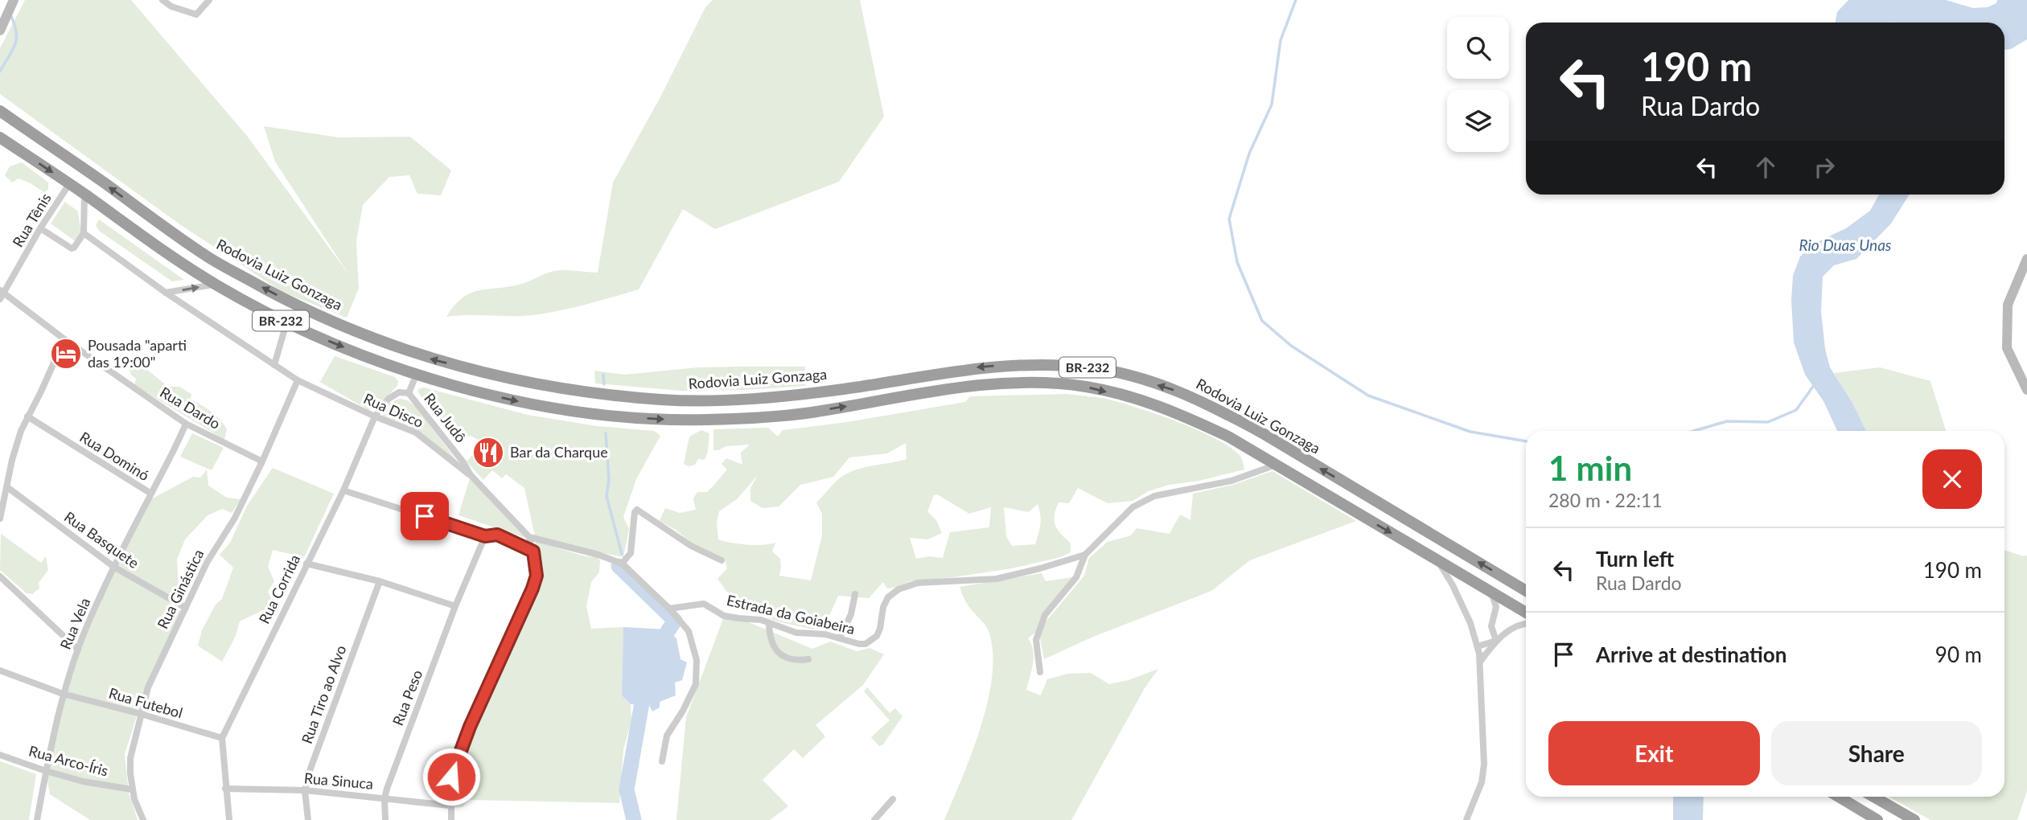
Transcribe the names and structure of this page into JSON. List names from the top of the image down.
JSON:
{
  "streets": {
    "highway": ["Rodovia Luiz Gonzaga", "BR-232"],
    "street": [
      "Rua Tênis",
      "Rua Dardo",
      "Rua Disco",
      "Rua Judô",
      "Rua Dominó",
      "Rua Basquete",
      "Rua Ginástica",
      "Rua Corrida",
      "Estrada da Goiabeira",
      "Rua Vela",
      "Rua Tiro ao Alvo",
      "Rua Peso",
      "Rua Futebol",
      "Rua Arco-Íris",
      "Rua Sinuca"
    ]
  },
  "crossings": [
    ["Rua Tênis", "BR-232"],
    ["Rua Tênis", "Rua Dardo"],
    ["BR-232", "Estrada da Goiabeira"],
    ["Rua Dardo", "Rua Dominó"],
    ["Rua Dardo", "Rua Ginástica"],
    ["Rua Disco", "Rua Judô"],
    ["Rua Disco", "Rua Ginástica"],
    ["Rua Disco", "Rua Corrida"],
    ["Rua Judô", "Rua Corrida"],
    ["Rua Judô", "Rua Sinuca"],
    ["Rua Dominó", "Rua Vela"],
    ["Rua Basquete", "Rua Ginástica"],
    ["Rua Basquete", "Rua Vela"],
    ["Rua Ginástica", "Rua Futebol"],
    ["Rua Ginástica", "Rua Arco-Íris"],
    ["Rua Corrida", "Rua Futebol"],
    ["Rua Corrida", "Rua Sinuca"],
    ["Rua Vela", "Rua Futebol"],
    ["Rua Vela", "Rua Arco-Íris"],
    ["Rua Tiro ao Alvo", "Rua Sinuca"],
    ["Rua Peso", "Rua Sinuca"]
  ],
  "water": ["Rio Duas Unas"],
  "places": {
    "hotel": ["Pousada \"aparti das 19:00\""],
    "restaurant": ["Bar da Charque"]
  },
  "page": {
    "turn": ["190 m", "Rua Dardo"],
    "heading": ["1 min", "280 m · 22:11"],
    "list": [
      {
        "name": "Turn left",
        "note": "Rua Dardo",
        "value": "190 m"
      },
      {
        "name": "Arrive at destination",
        "value": "90 m"
      }
    ],
    "buttons": ["Exit", "Share"]
  }
}
